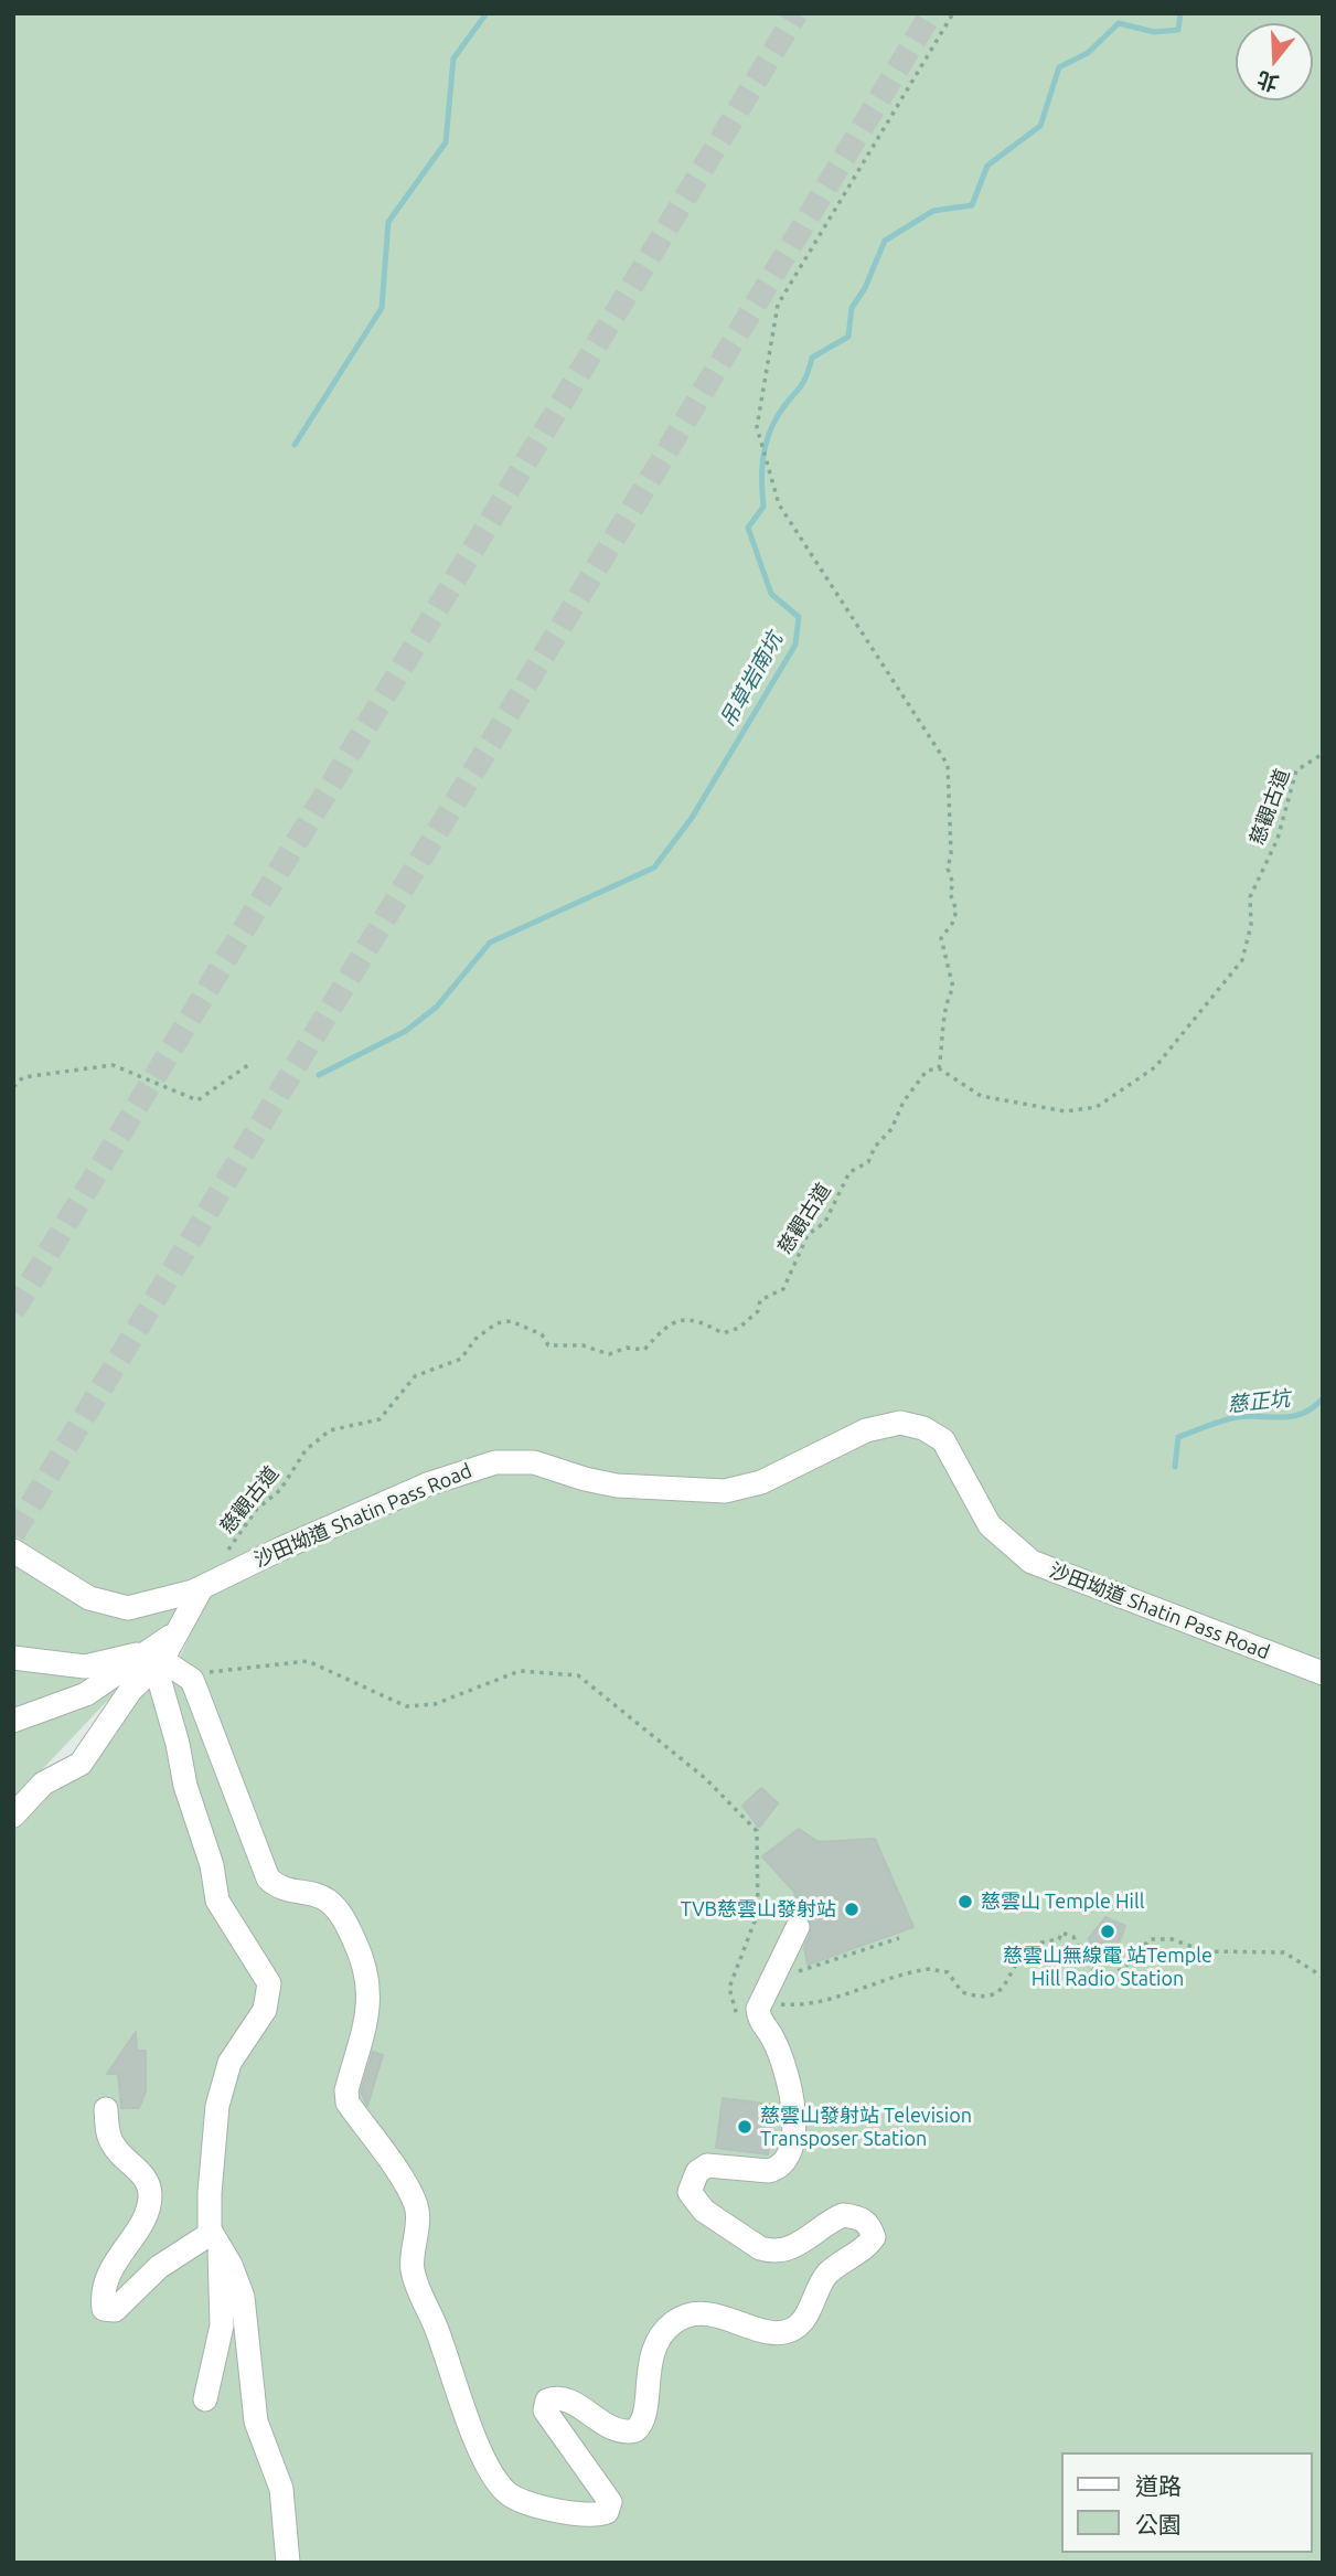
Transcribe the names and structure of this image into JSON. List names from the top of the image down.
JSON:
{
  "streets": {
    "street": ["沙田坳道 Shatin Pass Road"],
    "path": ["慈觀古道"]
  },
  "water": ["吊草岩南坑", "慈正坑"],
  "places": [
    "慈雲山 Temple Hill",
    "TVB慈雲山發射站",
    "慈雲山無線電 站Temple Hill Radio Station",
    "慈雲山發射站 Television Transposer Station"
  ],
  "legend": ["道路", "公園"],
  "north": "bottom"
}
